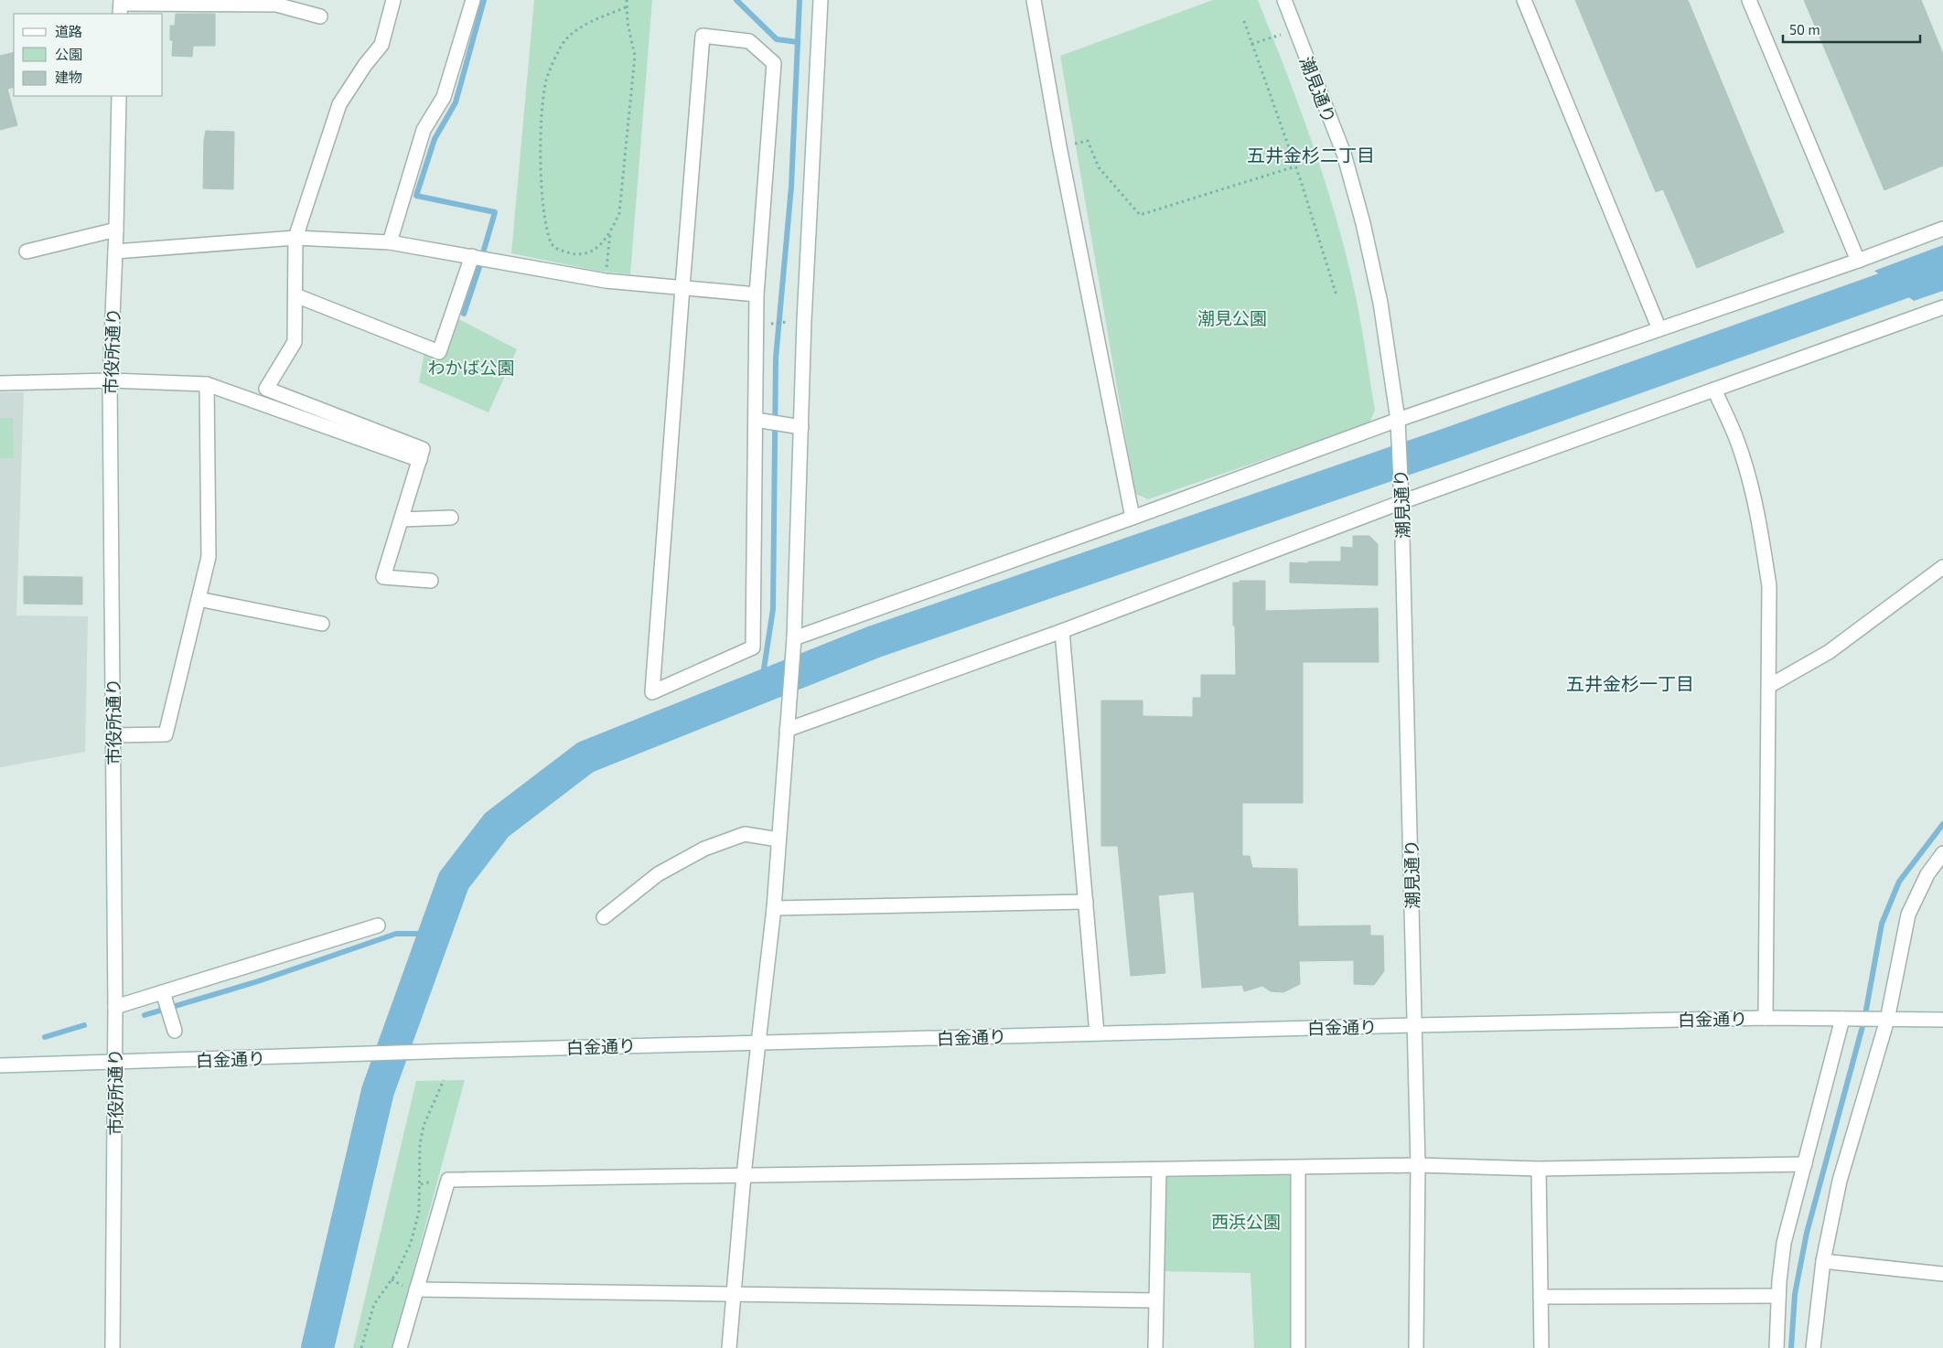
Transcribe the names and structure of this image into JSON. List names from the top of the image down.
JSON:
{
  "streets": {
    "street": ["潮見通り", "市役所通り", "白金通り"]
  },
  "crossings": [
    ["潮見通り", "白金通り"],
    ["市役所通り", "白金通り"]
  ],
  "districts": ["五井金杉二丁目", "五井金杉一丁目"],
  "parks": ["潮見公園", "わかば公園", "西浜公園"],
  "legend": ["道路", "公園", "建物"],
  "scale_bar": "50 m"
}
